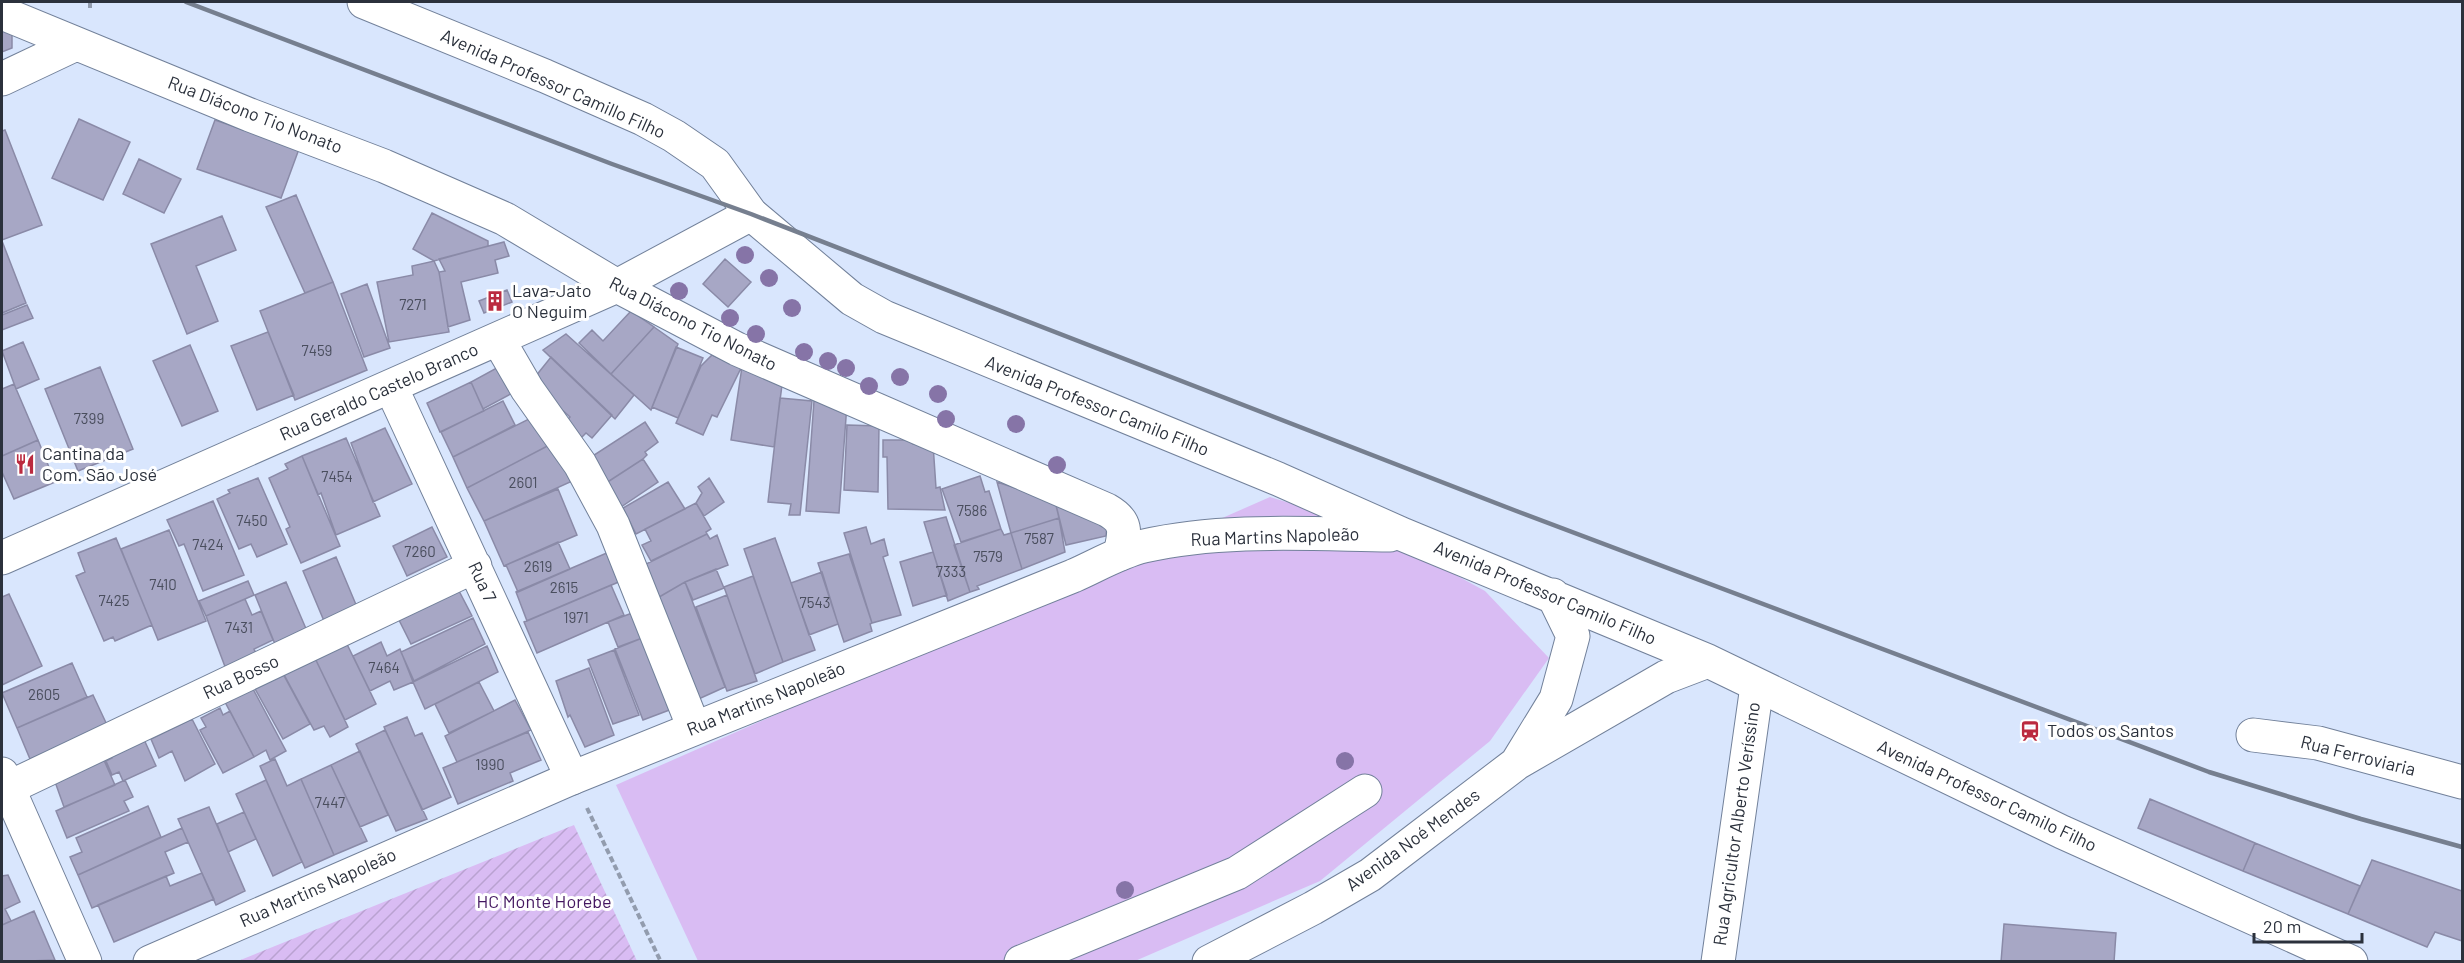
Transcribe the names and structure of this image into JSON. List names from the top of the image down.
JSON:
{
  "streets": {
    "main road": [
      "Avenida Professor Camillo Filho",
      "Rua Diácono Tio Nonato",
      "Rua Geraldo Castelo Branco",
      "Avenida Professor Camilo Filho",
      "Rua Martins Napoleão",
      "Rua 7",
      "Rua Bosso",
      "Rua Ferroviaria",
      "Rua Agricultor Alberto Veríssino",
      "Avenida Noé Mendes"
    ]
  },
  "crossings": [
    ["Avenida Professor Camillo Filho", "Rua Geraldo Castelo Branco"],
    ["Avenida Professor Camillo Filho", "Avenida Professor Camilo Filho"],
    ["Rua Diácono Tio Nonato", "Rua Geraldo Castelo Branco"],
    ["Rua Diácono Tio Nonato", "Rua Martins Napoleão"],
    ["Rua Geraldo Castelo Branco", "Avenida Professor Camilo Filho"],
    ["Rua Geraldo Castelo Branco", "Rua 7"],
    ["Avenida Professor Camilo Filho", "Rua Martins Napoleão"],
    ["Avenida Professor Camilo Filho", "Rua Agricultor Alberto Veríssino"],
    ["Rua Martins Napoleão", "Rua 7"],
    ["Rua 7", "Rua Bosso"]
  ],
  "parks": ["HC Monte Horebe"],
  "places": {
    "building": ["Lava-Jato O Neguim"],
    "restaurant": ["Cantina da Com. São José"],
    "station": ["Todos os Santos"]
  },
  "house_numbers": [
    "7271",
    "7459",
    "7399",
    "7454",
    "2601",
    "7586",
    "7450",
    "7587",
    "7424",
    "7260",
    "7579",
    "2619",
    "7333",
    "7410",
    "2615",
    "7425",
    "7543",
    "1971",
    "7431",
    "7464",
    "2605",
    "1990",
    "7447"
  ],
  "scale_bar": "20 m"
}
